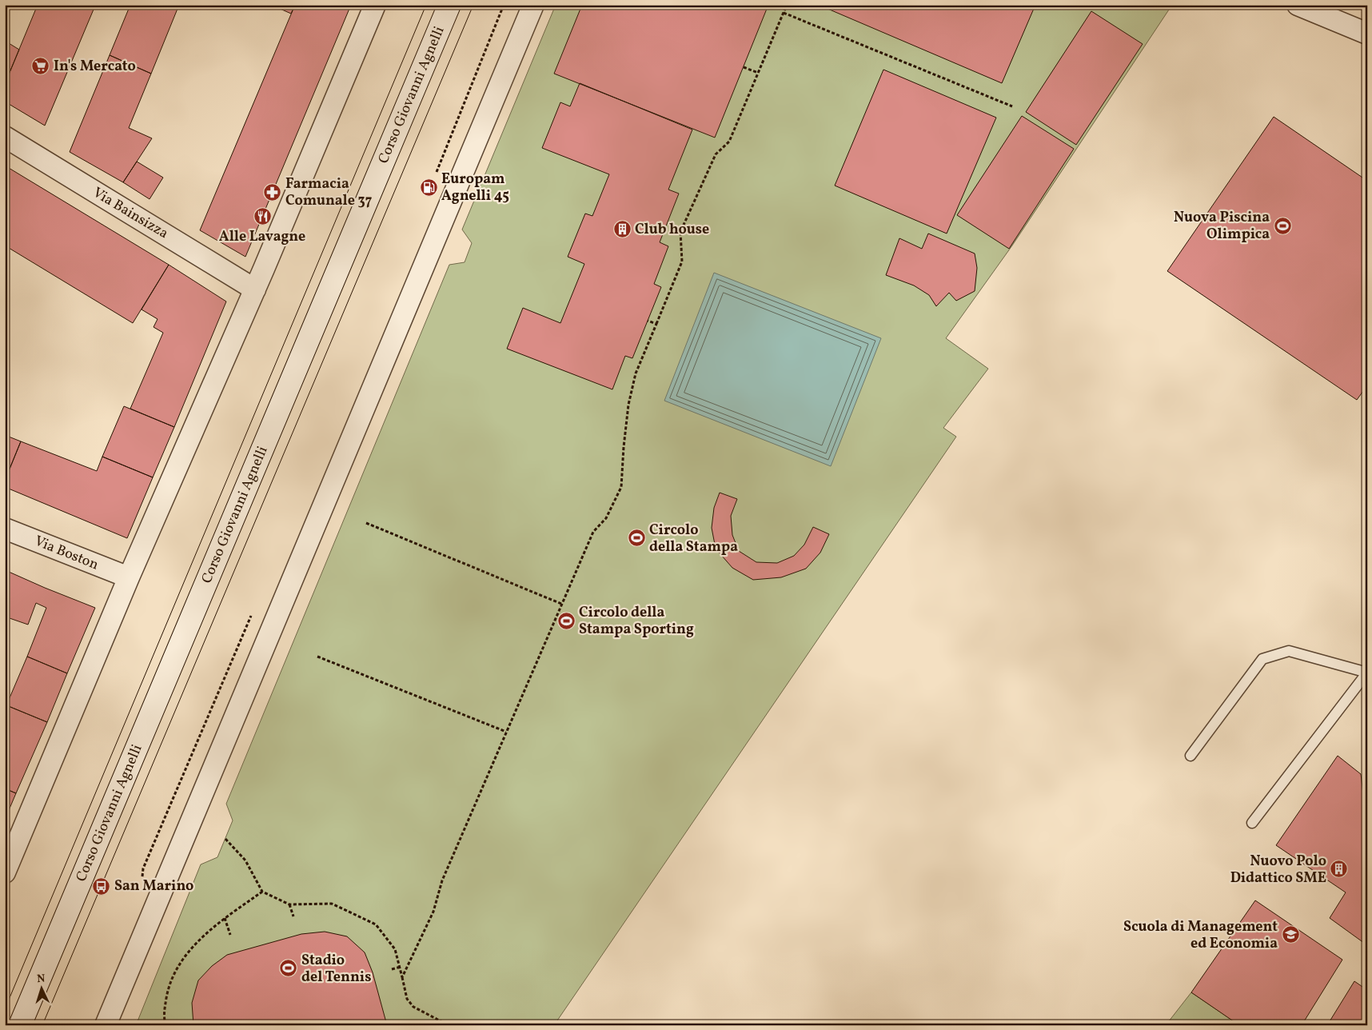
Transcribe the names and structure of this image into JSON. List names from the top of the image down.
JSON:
{
  "streets": {
    "main road": ["Corso Giovanni Agnelli"],
    "street": ["Via Bainsizza", "Via Boston"]
  },
  "places": {
    "supermarket": ["In's Mercato"],
    "fuel station": ["Europam Agnelli 45"],
    "pharmacy": ["Farmacia Comunale 37"],
    "restaurant": ["Alle Lavagne"],
    "sports": [
      "Nuova Piscina Olimpica",
      "Circolo della Stampa",
      "Circolo della Stampa Sporting",
      "Stadio del Tennis"
    ],
    "building": ["Club house", "Nuovo Polo Didattico SME"],
    "bus stop": ["San Marino"],
    "school or university": ["Scuola di Management ed Economia"]
  },
  "north": "top"
}
